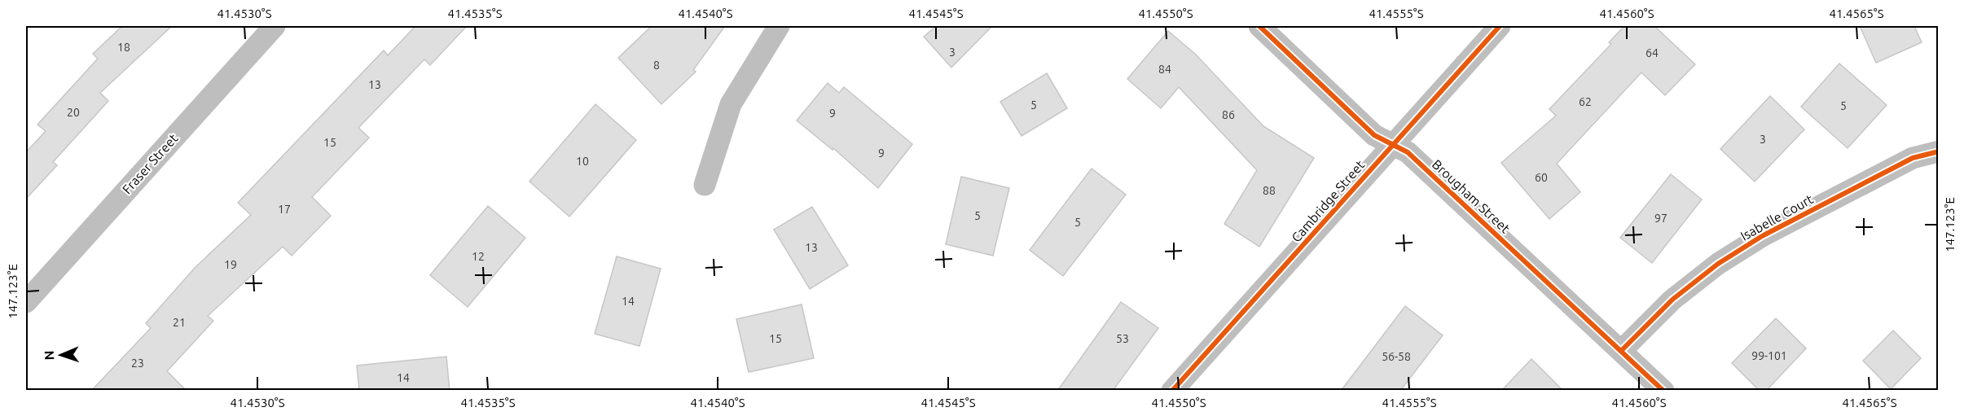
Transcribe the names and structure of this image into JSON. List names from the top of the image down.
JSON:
{
  "streets": {
    "street": [
      "Fraser Street",
      "Brougham Street",
      "Cambridge Street",
      "Isabelle Court"
    ]
  },
  "crossings": [
    ["Brougham Street", "Cambridge Street"],
    ["Brougham Street", "Isabelle Court"]
  ],
  "house_numbers": [
    "18",
    "3",
    "64",
    "8",
    "84",
    "13",
    "62",
    "5",
    "5",
    "20",
    "9",
    "86",
    "3",
    "15",
    "9",
    "10",
    "60",
    "88",
    "17",
    "5",
    "97",
    "5",
    "13",
    "12",
    "19",
    "14",
    "21",
    "15",
    "53",
    "99-101",
    "56-58",
    "23",
    "14"
  ],
  "north": "left",
  "coordinates": [
    "41.4530°S",
    "41.4535°S",
    "41.4540°S",
    "41.4545°S",
    "41.4550°S",
    "41.4555°S",
    "41.4560°S",
    "41.4565°S",
    "147.123°E"
  ]
}
